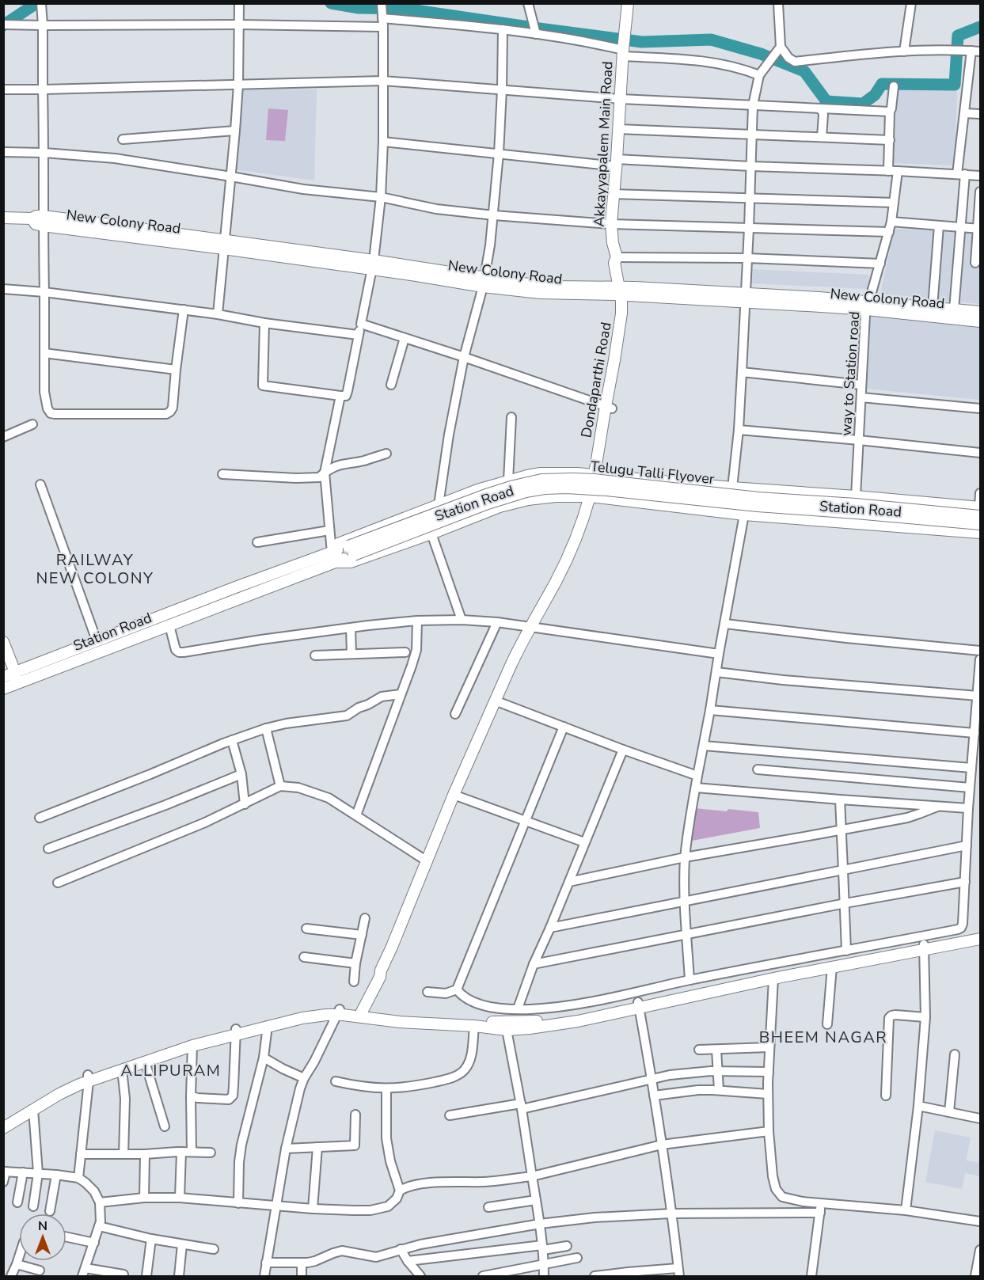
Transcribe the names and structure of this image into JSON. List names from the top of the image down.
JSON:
{
  "streets": {
    "main road": [
      "Akkayyapalem Main Road",
      "New Colony Road",
      "Dondaparthi Road",
      "Telugu Talli Flyover",
      "Station Road"
    ],
    "street": ["way to Station road"]
  },
  "crossings": [
    ["Akkayyapalem Main Road", "New Colony Road"],
    ["Akkayyapalem Main Road", "Dondaparthi Road"],
    ["New Colony Road", "way to Station road"],
    ["New Colony Road", "Dondaparthi Road"],
    ["Dondaparthi Road", "Station Road"],
    ["Telugu Talli Flyover", "Station Road"]
  ],
  "districts": ["RAILWAY NEW COLONY", "BHEEM NAGAR", "ALLIPURAM"],
  "north": "top"
}
